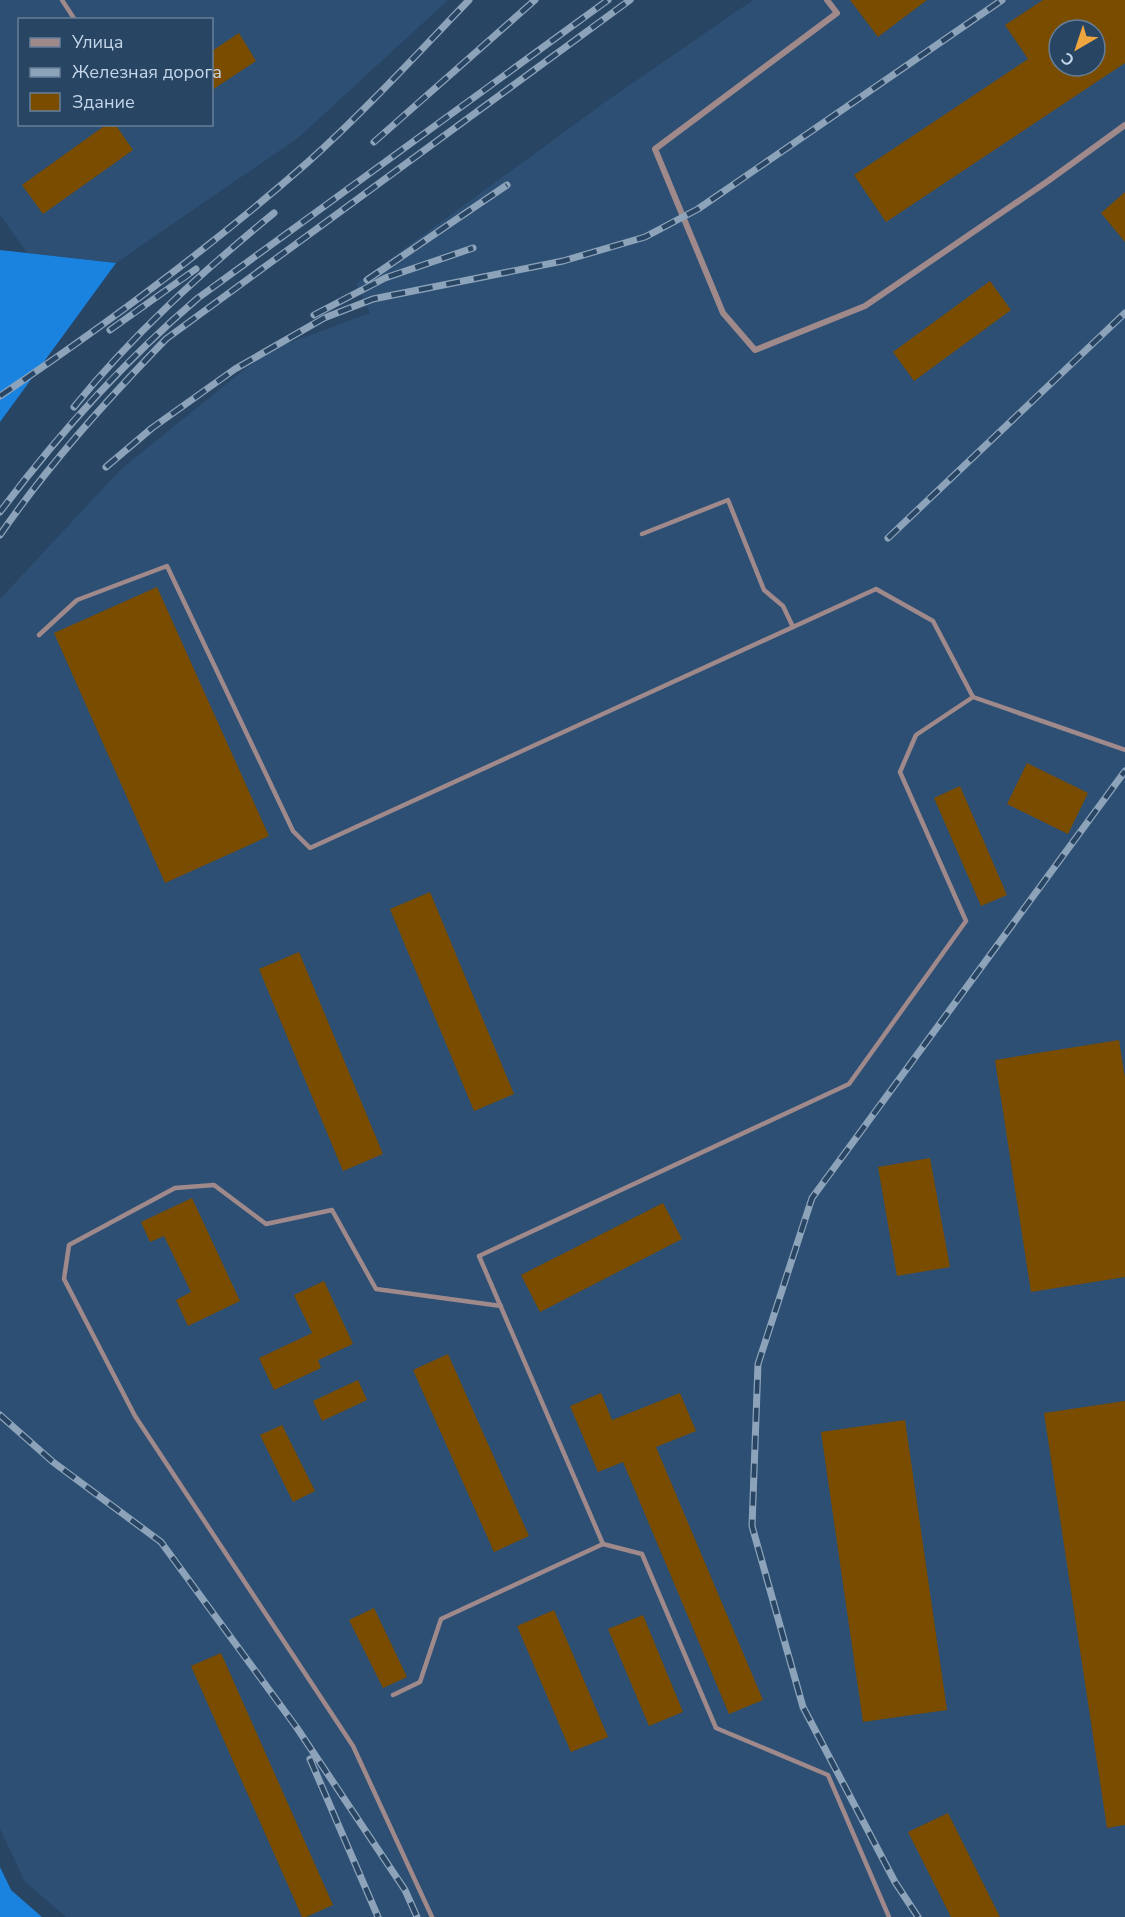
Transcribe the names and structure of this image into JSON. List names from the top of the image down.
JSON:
{
  "legend": ["Улица", "Железная дорога", "Здание"],
  "north": "bottom left"
}
